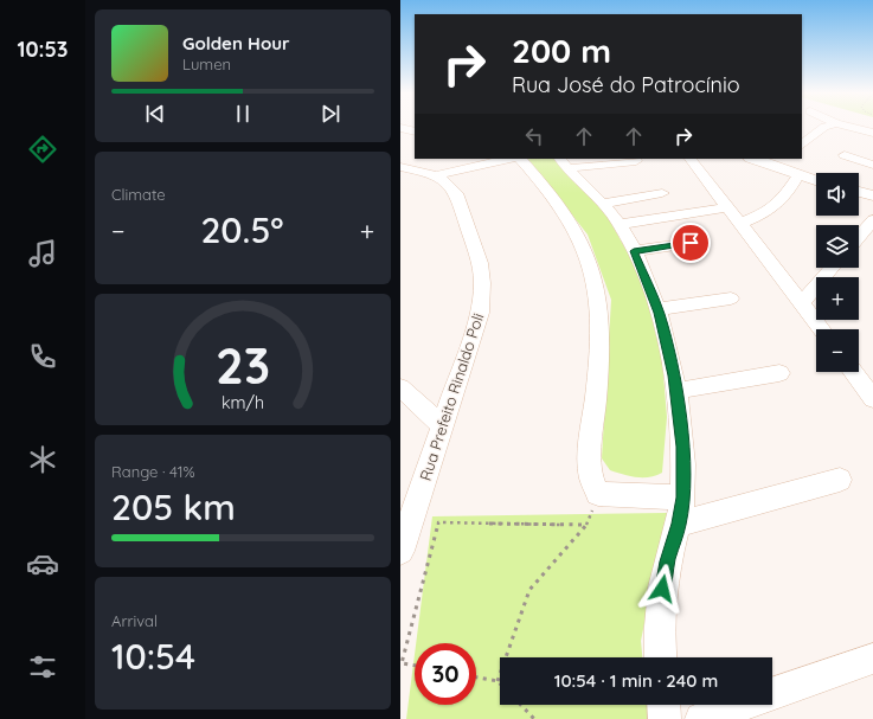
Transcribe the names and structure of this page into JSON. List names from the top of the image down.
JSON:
{
  "streets": {
    "street": ["Rua Prefeito Rinaldo Poli"]
  },
  "page": {
    "tabs": "10:53",
    "turn": ["200 m", "Rua José do Patrocínio"],
    "song": ["Golden Hour", "Lumen"],
    "tile": [
      "Climate",
      ["Range · 41%", "205 km"],
      ["Arrival", "10:54"]
    ],
    "map_buttons": ["+", "−"],
    "heat": ["−", "20.5°", "+"],
    "limit": "30",
    "trip": "10:54 · 1 min · 240 m",
    "gauge": ["23", "km/h"]
  }
}
